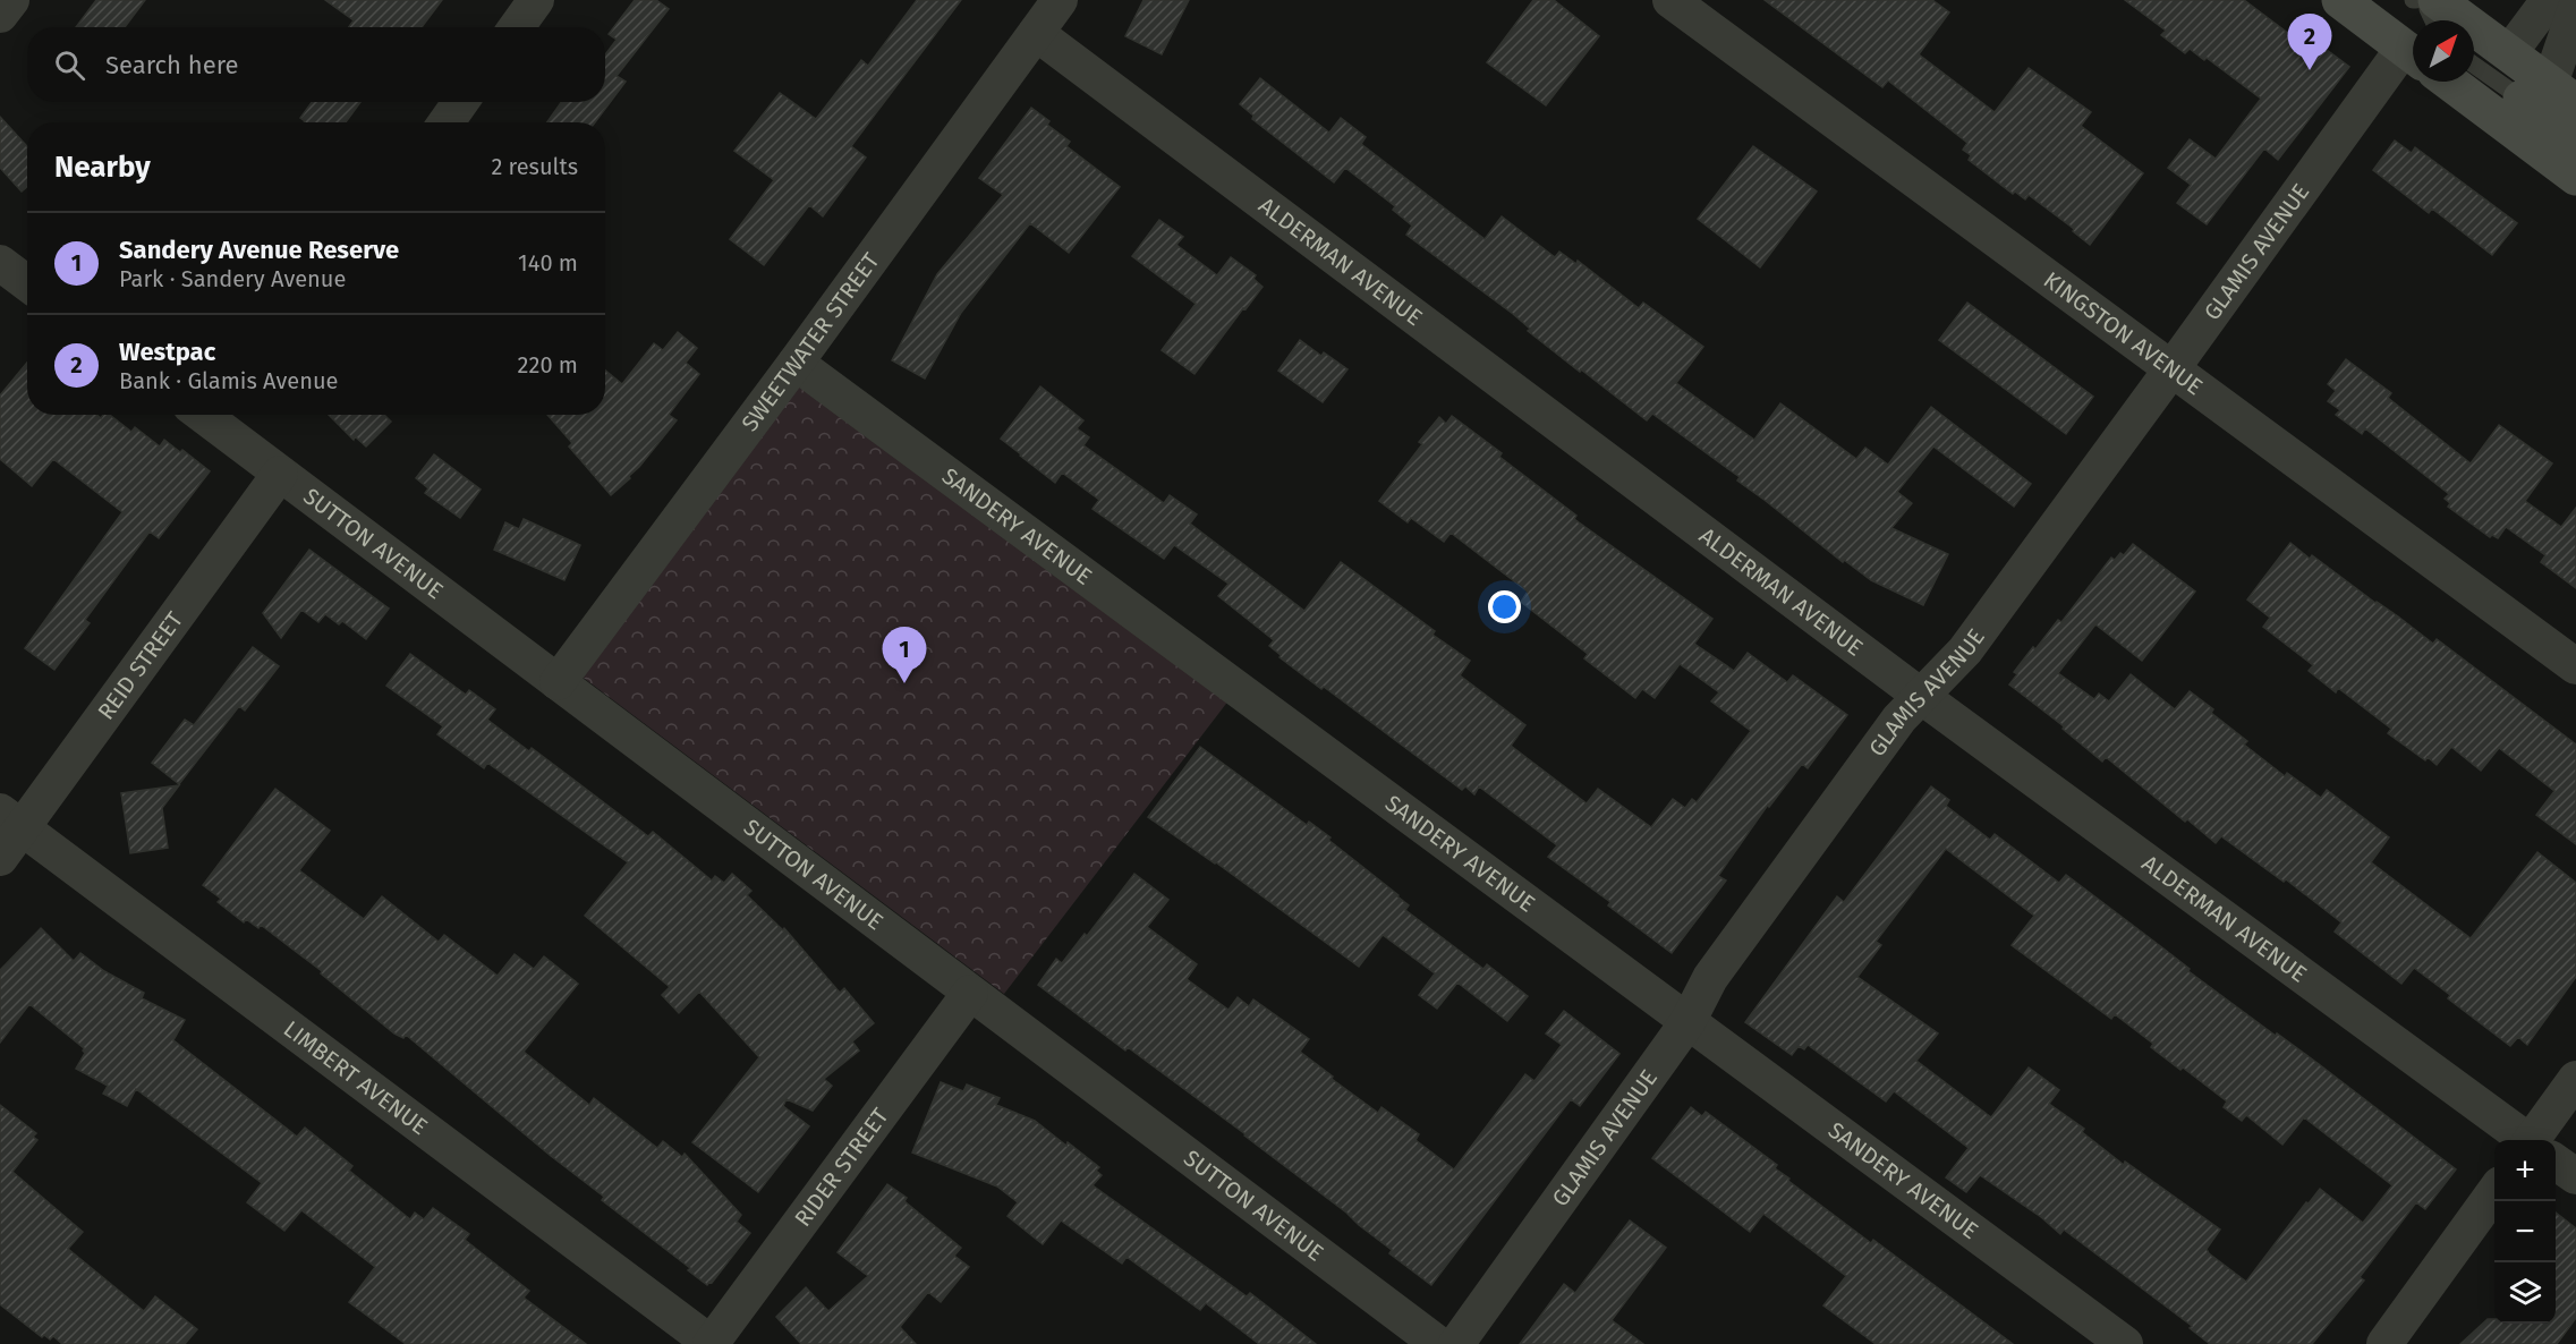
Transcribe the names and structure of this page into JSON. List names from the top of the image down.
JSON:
{
  "streets": {
    "street": [
      "GLAMIS AVENUE",
      "ALDERMAN AVENUE",
      "KINGSTON AVENUE",
      "SWEETWATER STREET",
      "SANDERY AVENUE",
      "SUTTON AVENUE",
      "REID STREET",
      "LIMBERT AVENUE",
      "RIDER STREET"
    ]
  },
  "crossings": [
    ["GLAMIS AVENUE", "ALDERMAN AVENUE"],
    ["GLAMIS AVENUE", "KINGSTON AVENUE"],
    ["GLAMIS AVENUE", "SANDERY AVENUE"],
    ["ALDERMAN AVENUE", "SWEETWATER STREET"],
    ["SWEETWATER STREET", "SANDERY AVENUE"],
    ["SWEETWATER STREET", "SUTTON AVENUE"],
    ["SUTTON AVENUE", "REID STREET"],
    ["SUTTON AVENUE", "RIDER STREET"],
    ["REID STREET", "LIMBERT AVENUE"],
    ["LIMBERT AVENUE", "RIDER STREET"]
  ],
  "north": "top right",
  "page": {
    "pins": ["2", "1"],
    "search": "Search here",
    "heading": ["Nearby", "2 results"],
    "list": [
      {
        "mark": "1",
        "name": "Sandery Avenue Reserve",
        "note": "Park · Sandery Avenue",
        "value": "140 m"
      },
      {
        "mark": "2",
        "name": "Westpac",
        "note": "Bank · Glamis Avenue",
        "value": "220 m"
      }
    ],
    "map_buttons": ["+", "−"]
  }
}
